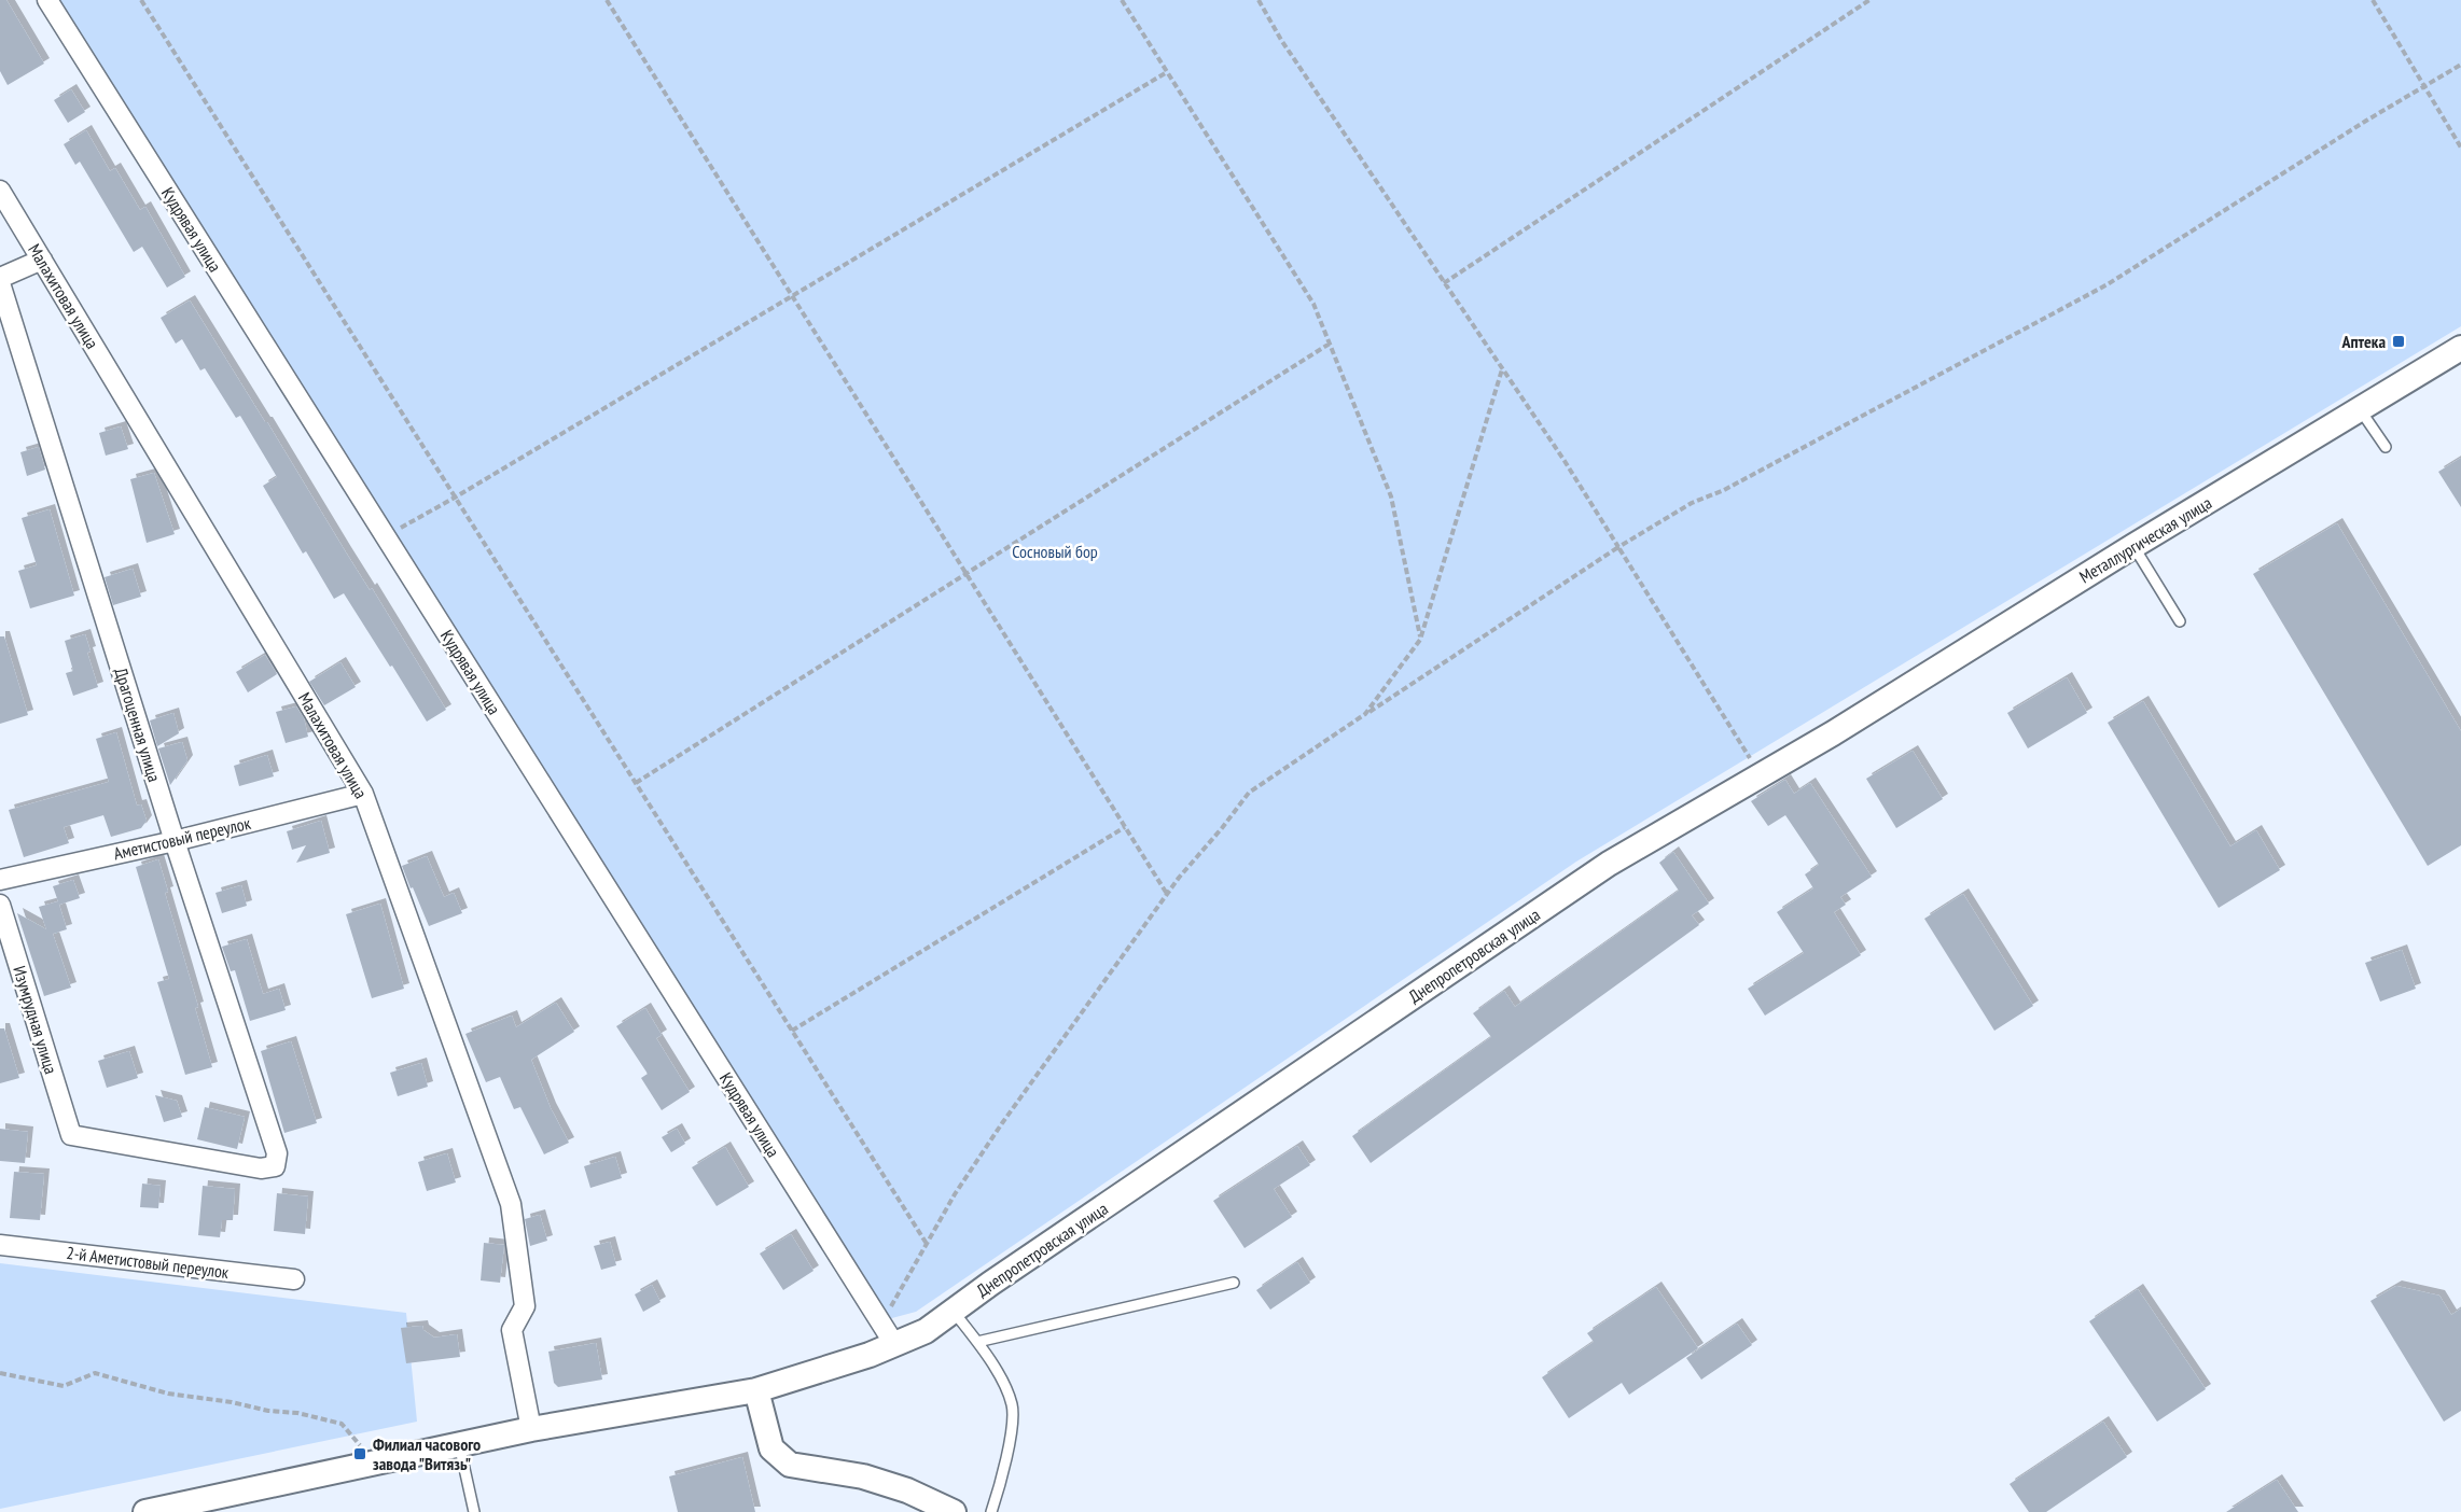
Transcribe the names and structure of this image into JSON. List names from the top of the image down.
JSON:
{
  "streets": {
    "street": [
      "Кудрявая улица",
      "Малахитовая улица",
      "Металлургическая улица",
      "Драгоценная улица",
      "Аметистовый переулок",
      "Днепропетровская улица",
      "Изумрудная улица",
      "2-й Аметистовый переулок"
    ]
  },
  "crossings": [
    ["Кудрявая улица", "Днепропетровская улица"],
    ["Малахитовая улица", "Аметистовый переулок"],
    ["Малахитовая улица", "Днепропетровская улица"],
    ["Металлургическая улица", "Днепропетровская улица"],
    ["Драгоценная улица", "Аметистовый переулок"],
    ["Драгоценная улица", "Изумрудная улица"]
  ],
  "parks": ["Сосновый бор"],
  "places": {
    "transit": ["Аптека", "Филиал часового завода \"Витязь\""]
  }
}
